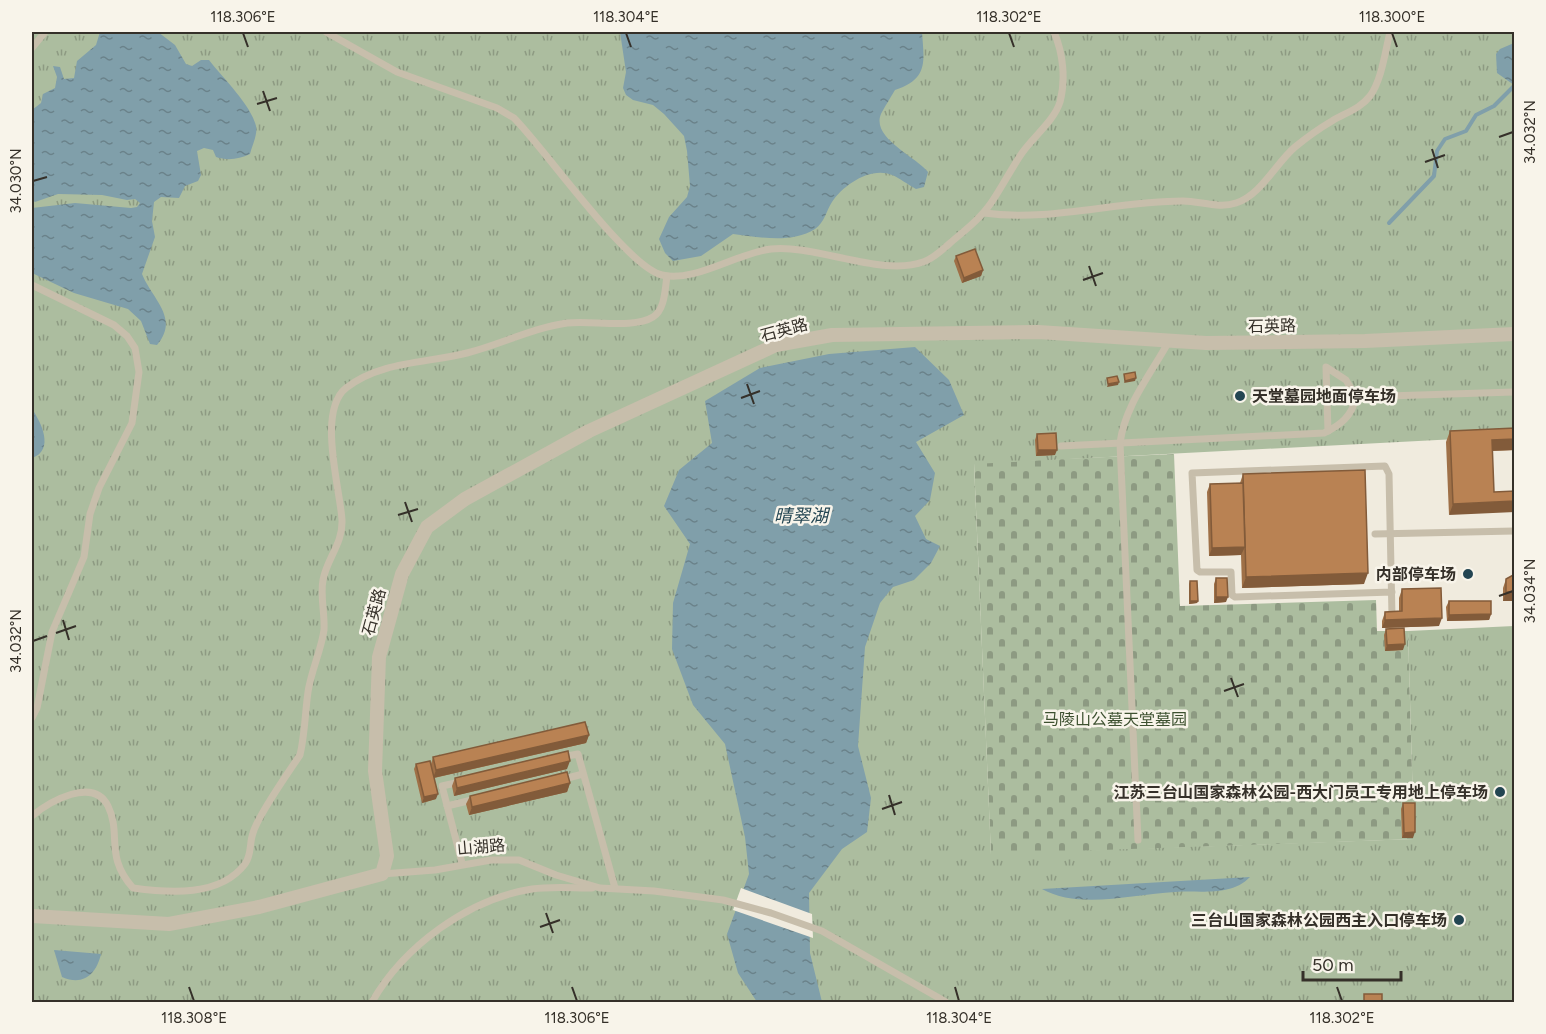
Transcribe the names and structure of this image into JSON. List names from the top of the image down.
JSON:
{
  "streets": {
    "street": ["石英路", "山湖路"]
  },
  "crossings": [
    ["石英路", "山湖路"]
  ],
  "water": ["晴翠湖"],
  "parks": ["马陵山公墓天堂墓园"],
  "places": [
    "天堂墓园地面停车场",
    "内部停车场",
    "江苏三台山国家森林公园-西大门员工专用地上停车场",
    "三台山国家森林公园西主入口停车场"
  ],
  "scale_bar": "50 m",
  "coordinates": [
    "118.306°E",
    "118.304°E",
    "118.302°E",
    "118.300°E",
    "34.032°N",
    "34.030°N",
    "34.034°N",
    "118.308°E"
  ]
}
